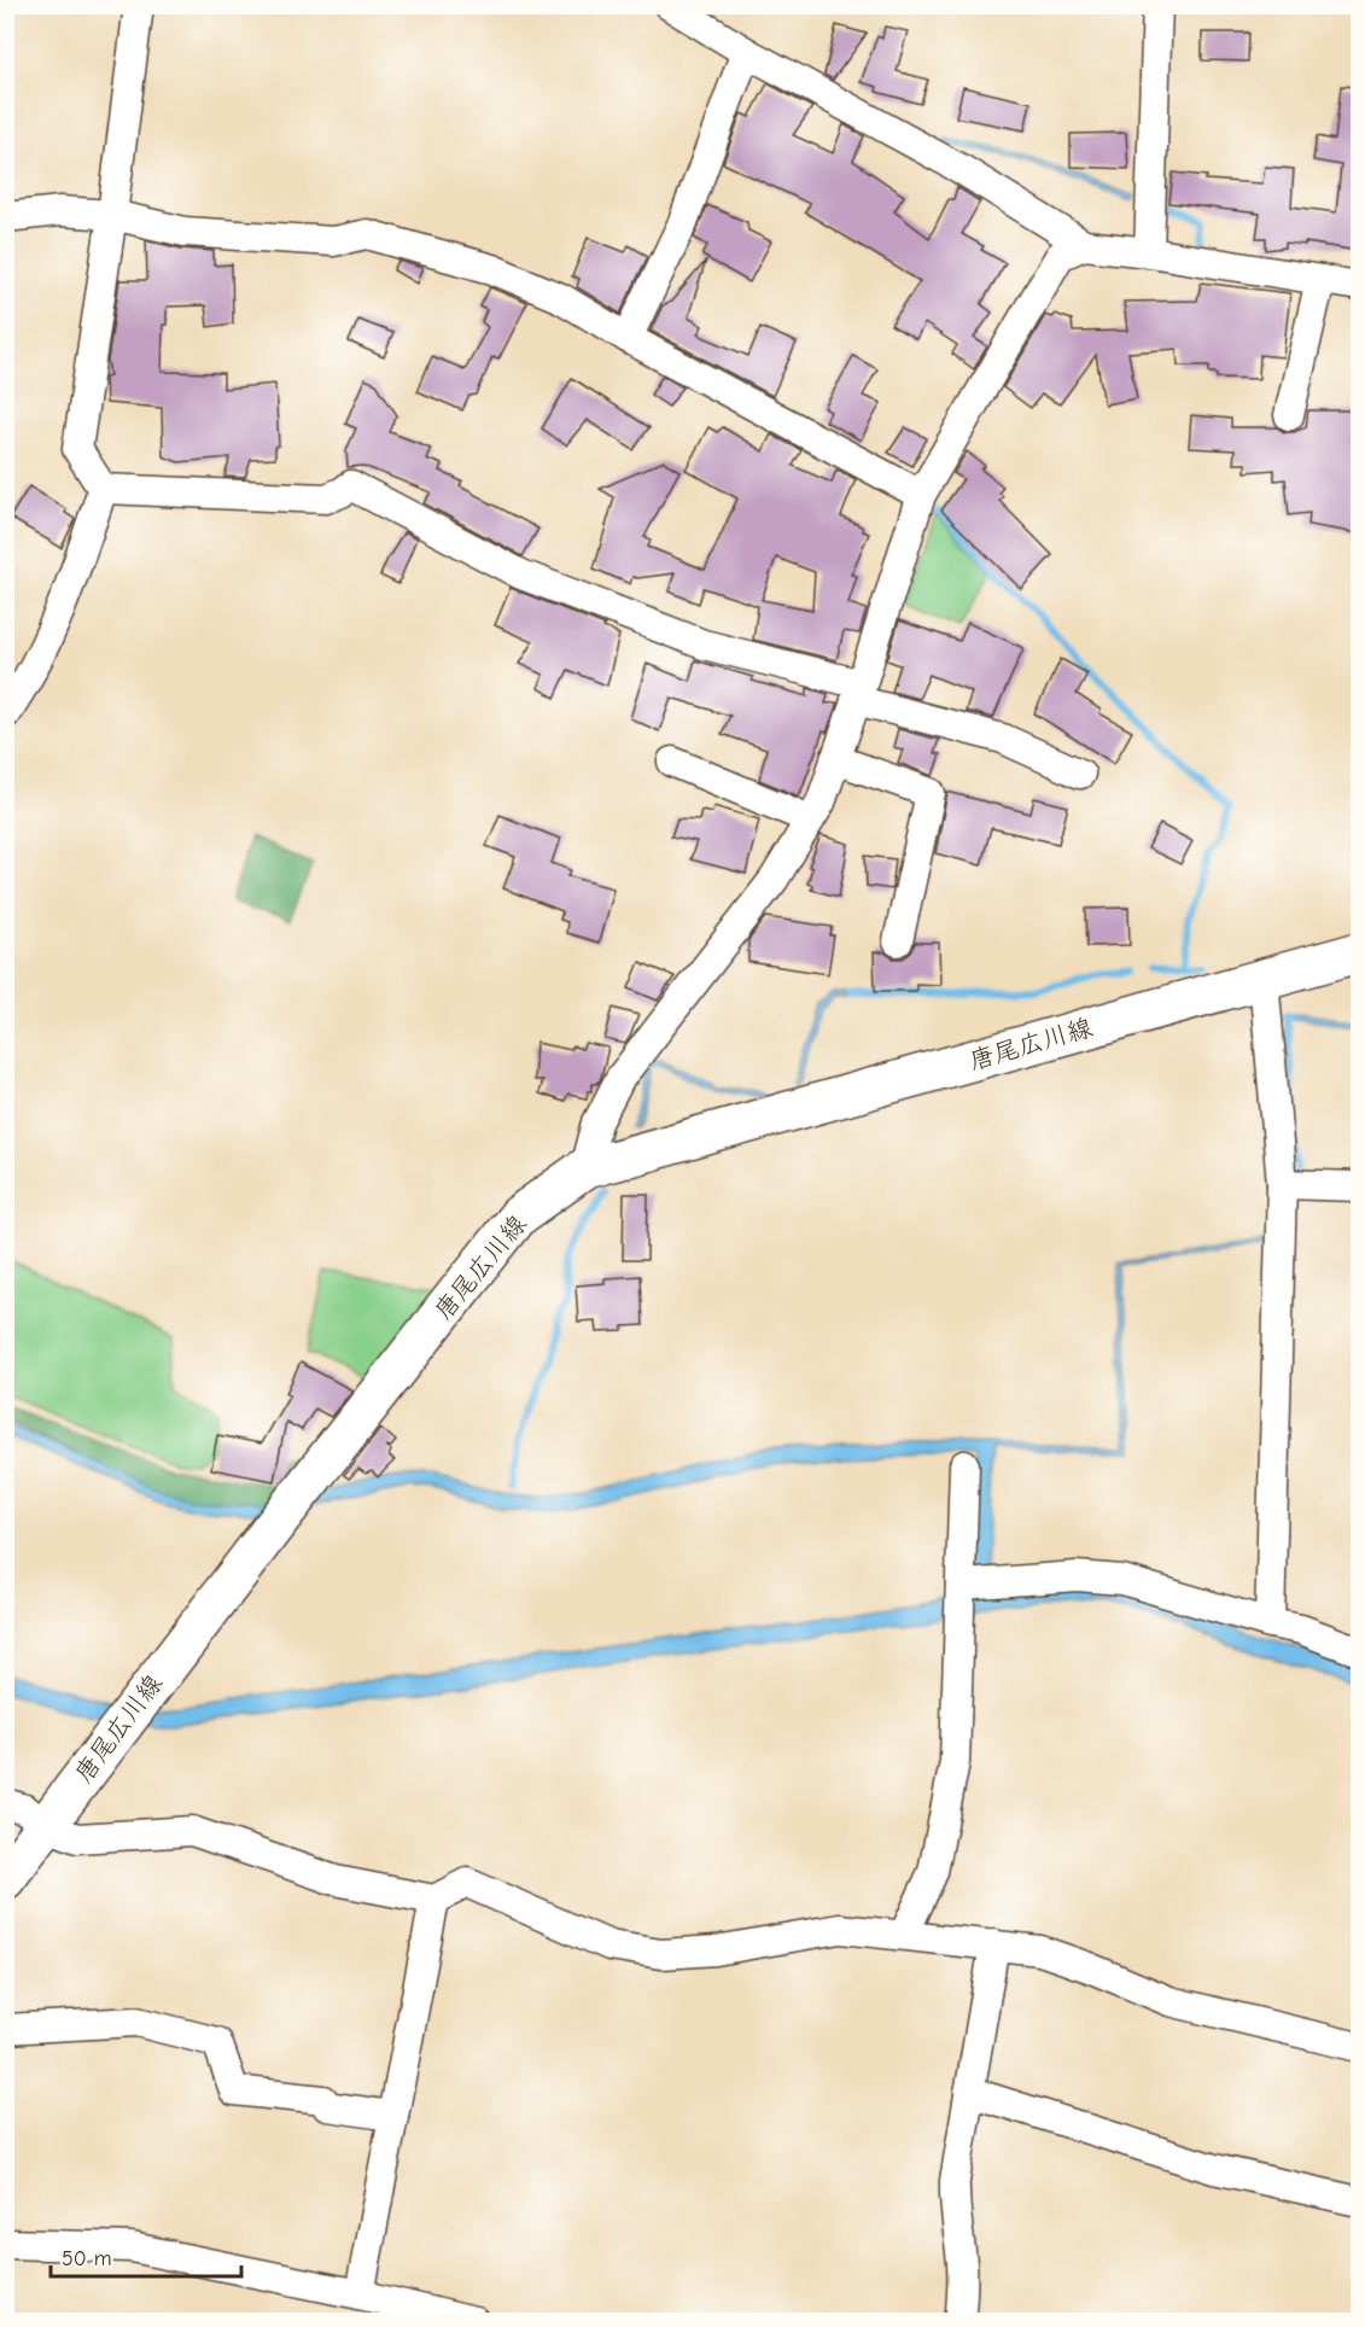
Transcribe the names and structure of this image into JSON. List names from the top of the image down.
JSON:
{
  "streets": {
    "main road": ["唐尾広川線"]
  },
  "scale_bar": "50 m"
}
